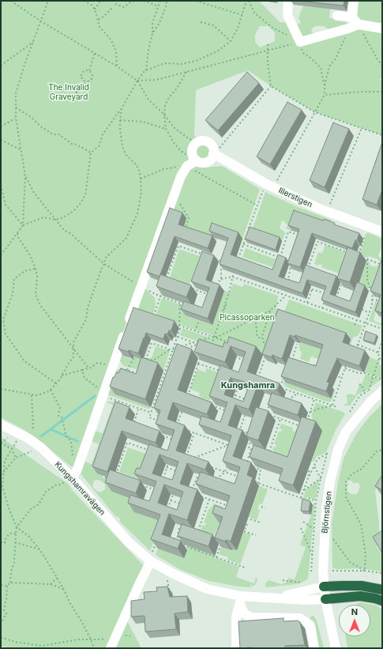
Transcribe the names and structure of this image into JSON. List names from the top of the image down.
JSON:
{
  "streets": {
    "street": ["Illerstigen", "Kungshamravägen", "Björnstigen"]
  },
  "crossings": [
    ["Kungshamravägen", "Björnstigen"]
  ],
  "districts": ["Kungshamra"],
  "parks": ["The Invalid Graveyard", "Picassoparken"],
  "north": "top"
}
